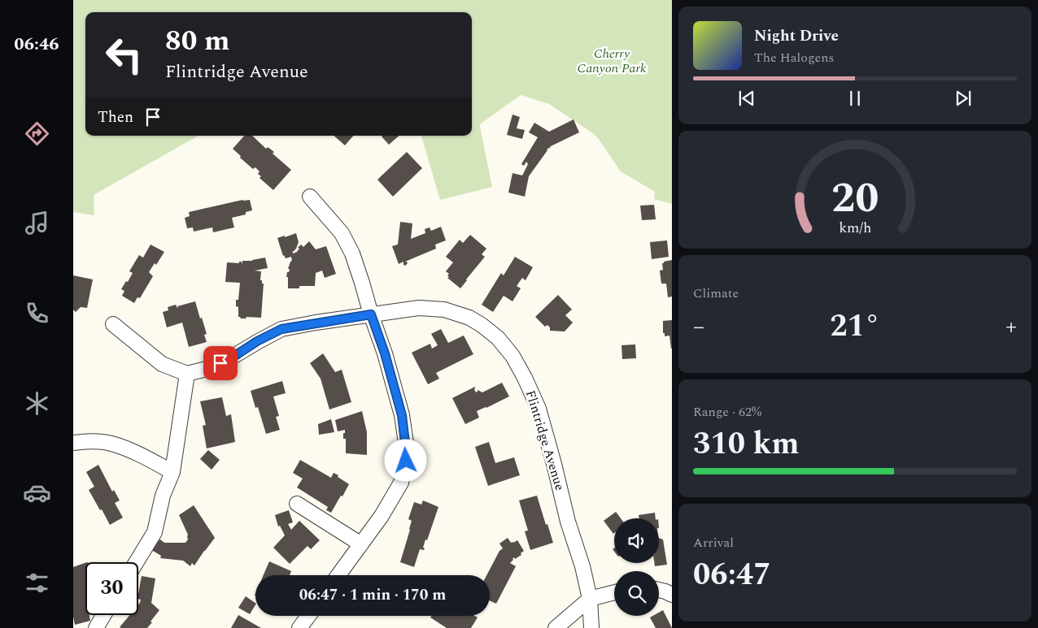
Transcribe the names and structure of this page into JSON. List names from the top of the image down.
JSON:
{
  "streets": {
    "street": ["Flintridge Avenue"]
  },
  "parks": ["Cherry Canyon Park"],
  "page": {
    "tabs": "06:46",
    "turn": ["80 m", "Flintridge Avenue"],
    "song": ["Night Drive", "The Halogens"],
    "then": "Then",
    "tile": [
      "Climate",
      ["Range · 62%", "310 km"],
      ["Arrival", "06:47"]
    ],
    "heat": ["−", "21°", "+"],
    "limit": "30",
    "trip": "06:47 · 1 min · 170 m",
    "gauge": ["20", "km/h"]
  }
}
